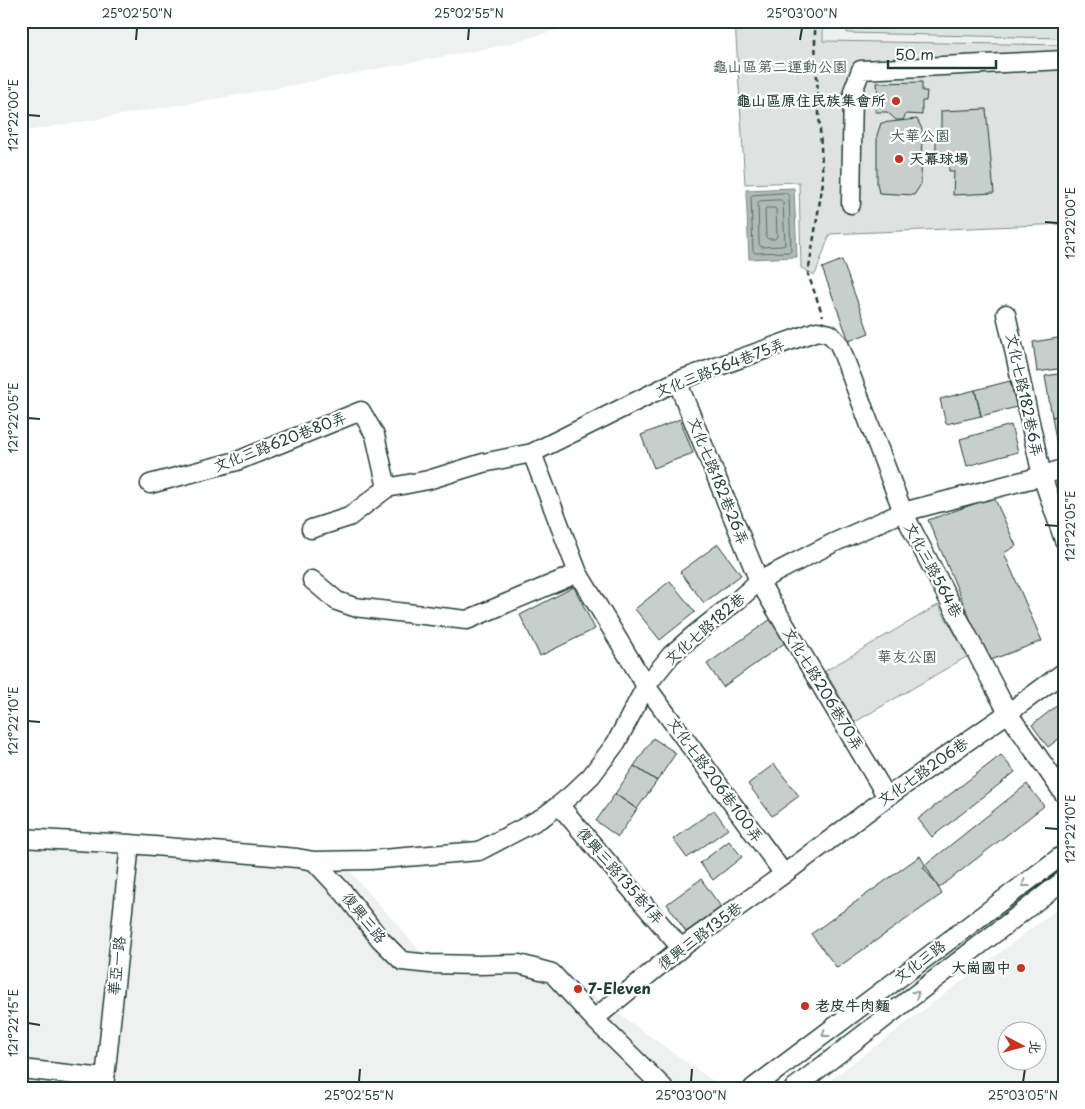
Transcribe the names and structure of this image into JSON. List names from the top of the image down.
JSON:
{
  "streets": {
    "street": [
      "文化三路564巷75弄",
      "文化七路182巷6弄",
      "文化三路620巷80弄",
      "文化七路182巷26弄",
      "文化三路564巷",
      "文化七路182巷",
      "文化七路206巷70弄",
      "文化七路206巷",
      "文化七路206巷100弄",
      "復興三路135巷1弄",
      "復興三路",
      "復興三路135巷",
      "文化三路",
      "華亞一路"
    ]
  },
  "crossings": [
    ["文化三路564巷75弄", "文化七路182巷26弄"],
    ["文化三路564巷75弄", "文化三路564巷"],
    ["文化七路182巷6弄", "文化七路182巷"],
    ["文化七路182巷26弄", "文化七路182巷"],
    ["文化七路182巷26弄", "文化七路206巷70弄"],
    ["文化三路564巷", "文化七路182巷"],
    ["文化三路564巷", "文化七路206巷"],
    ["文化七路182巷", "文化七路206巷70弄"],
    ["文化七路182巷", "文化七路206巷100弄"],
    ["文化七路182巷", "復興三路135巷1弄"],
    ["文化七路182巷", "復興三路"],
    ["文化七路206巷70弄", "文化七路206巷"],
    ["文化七路206巷", "文化七路206巷100弄"],
    ["文化七路206巷", "復興三路135巷"],
    ["文化七路206巷100弄", "復興三路135巷"],
    ["復興三路135巷1弄", "復興三路135巷"],
    ["復興三路", "復興三路135巷"]
  ],
  "parks": ["龜山區第二運動公園", "大華公園", "華友公園"],
  "places": [
    "龜山區原住民族集會所",
    "天冪球場",
    "大崗國中",
    "7-Eleven",
    "老皮牛肉麵"
  ],
  "scale_bar": "50 m",
  "north": "right",
  "coordinates": [
    "25°02'50\"N",
    "25°02'55\"N",
    "25°03'00\"N",
    "121°22'00\"E",
    "121°22'05\"E",
    "121°22'10\"E",
    "121°22'15\"E",
    "25°03'05\"N"
  ]
}
